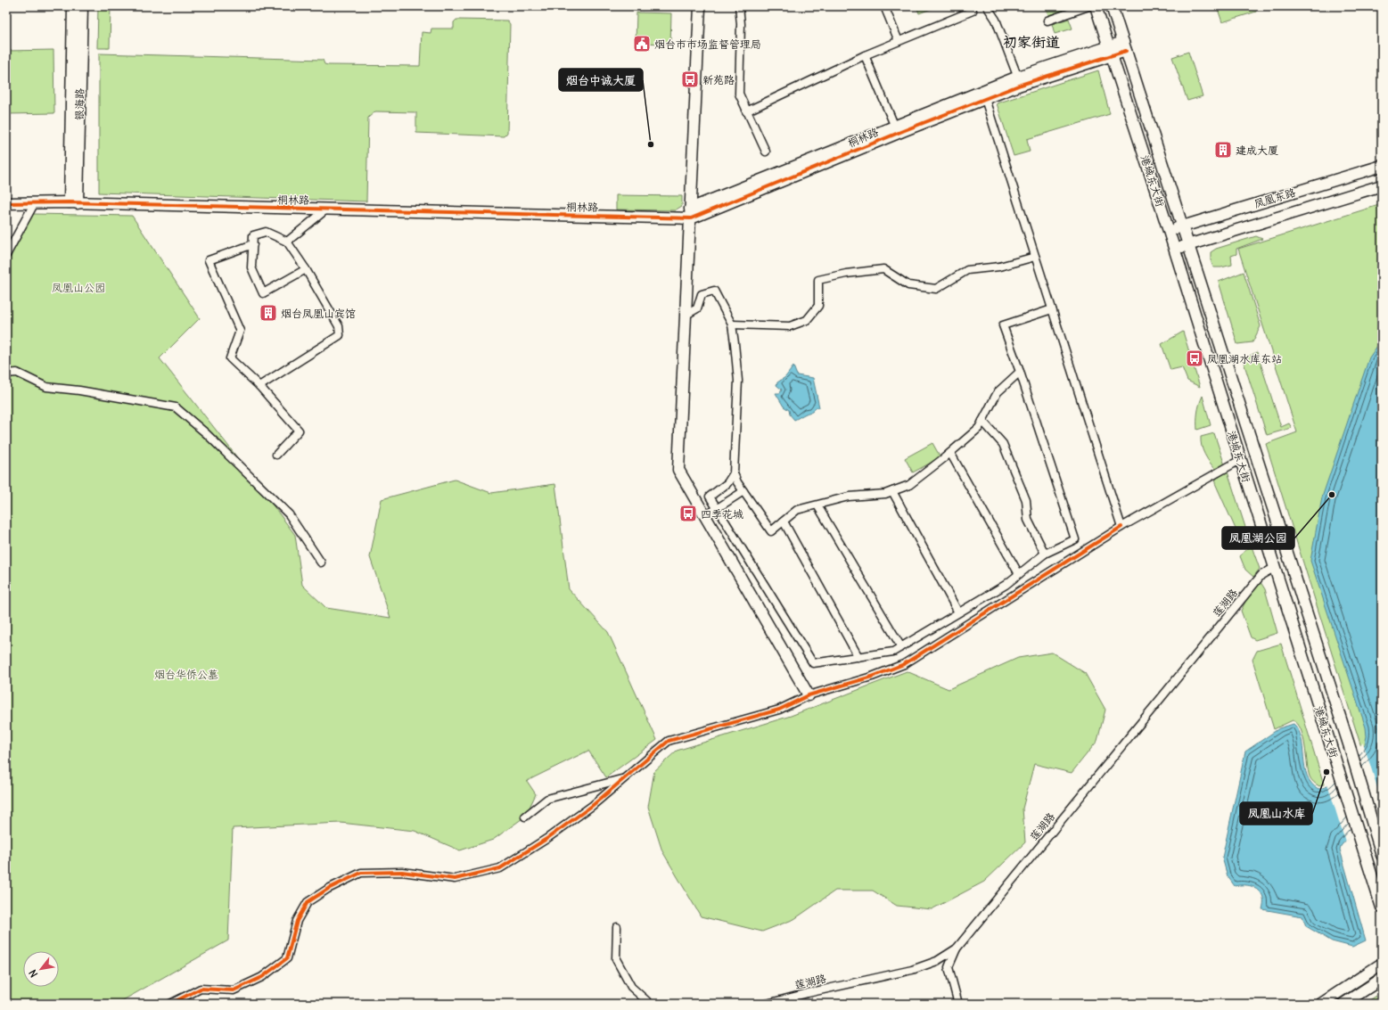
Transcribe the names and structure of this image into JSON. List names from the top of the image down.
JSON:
{
  "streets": {
    "street": [
      "银海路",
      "桐林路",
      "港城东大街",
      "凤凰东路",
      "莲湖路"
    ]
  },
  "crossings": [
    ["银海路", "桐林路"],
    ["桐林路", "港城东大街"],
    ["港城东大街", "凤凰东路"],
    ["港城东大街", "莲湖路"]
  ],
  "districts": ["初家街道"],
  "parks": ["凤凰山公园", "烟台华侨公墓"],
  "places": {
    "public building": ["烟台市市场监督管理局"],
    "bus stop": ["新苑路", "凤凰湖水库东站", "四季花城"],
    "other": ["烟台中诚大厦", "凤凰湖公园", "凤凰山水库"],
    "building": ["建成大厦", "烟台凤凰山宾馆"]
  },
  "north": "bottom left"
}
